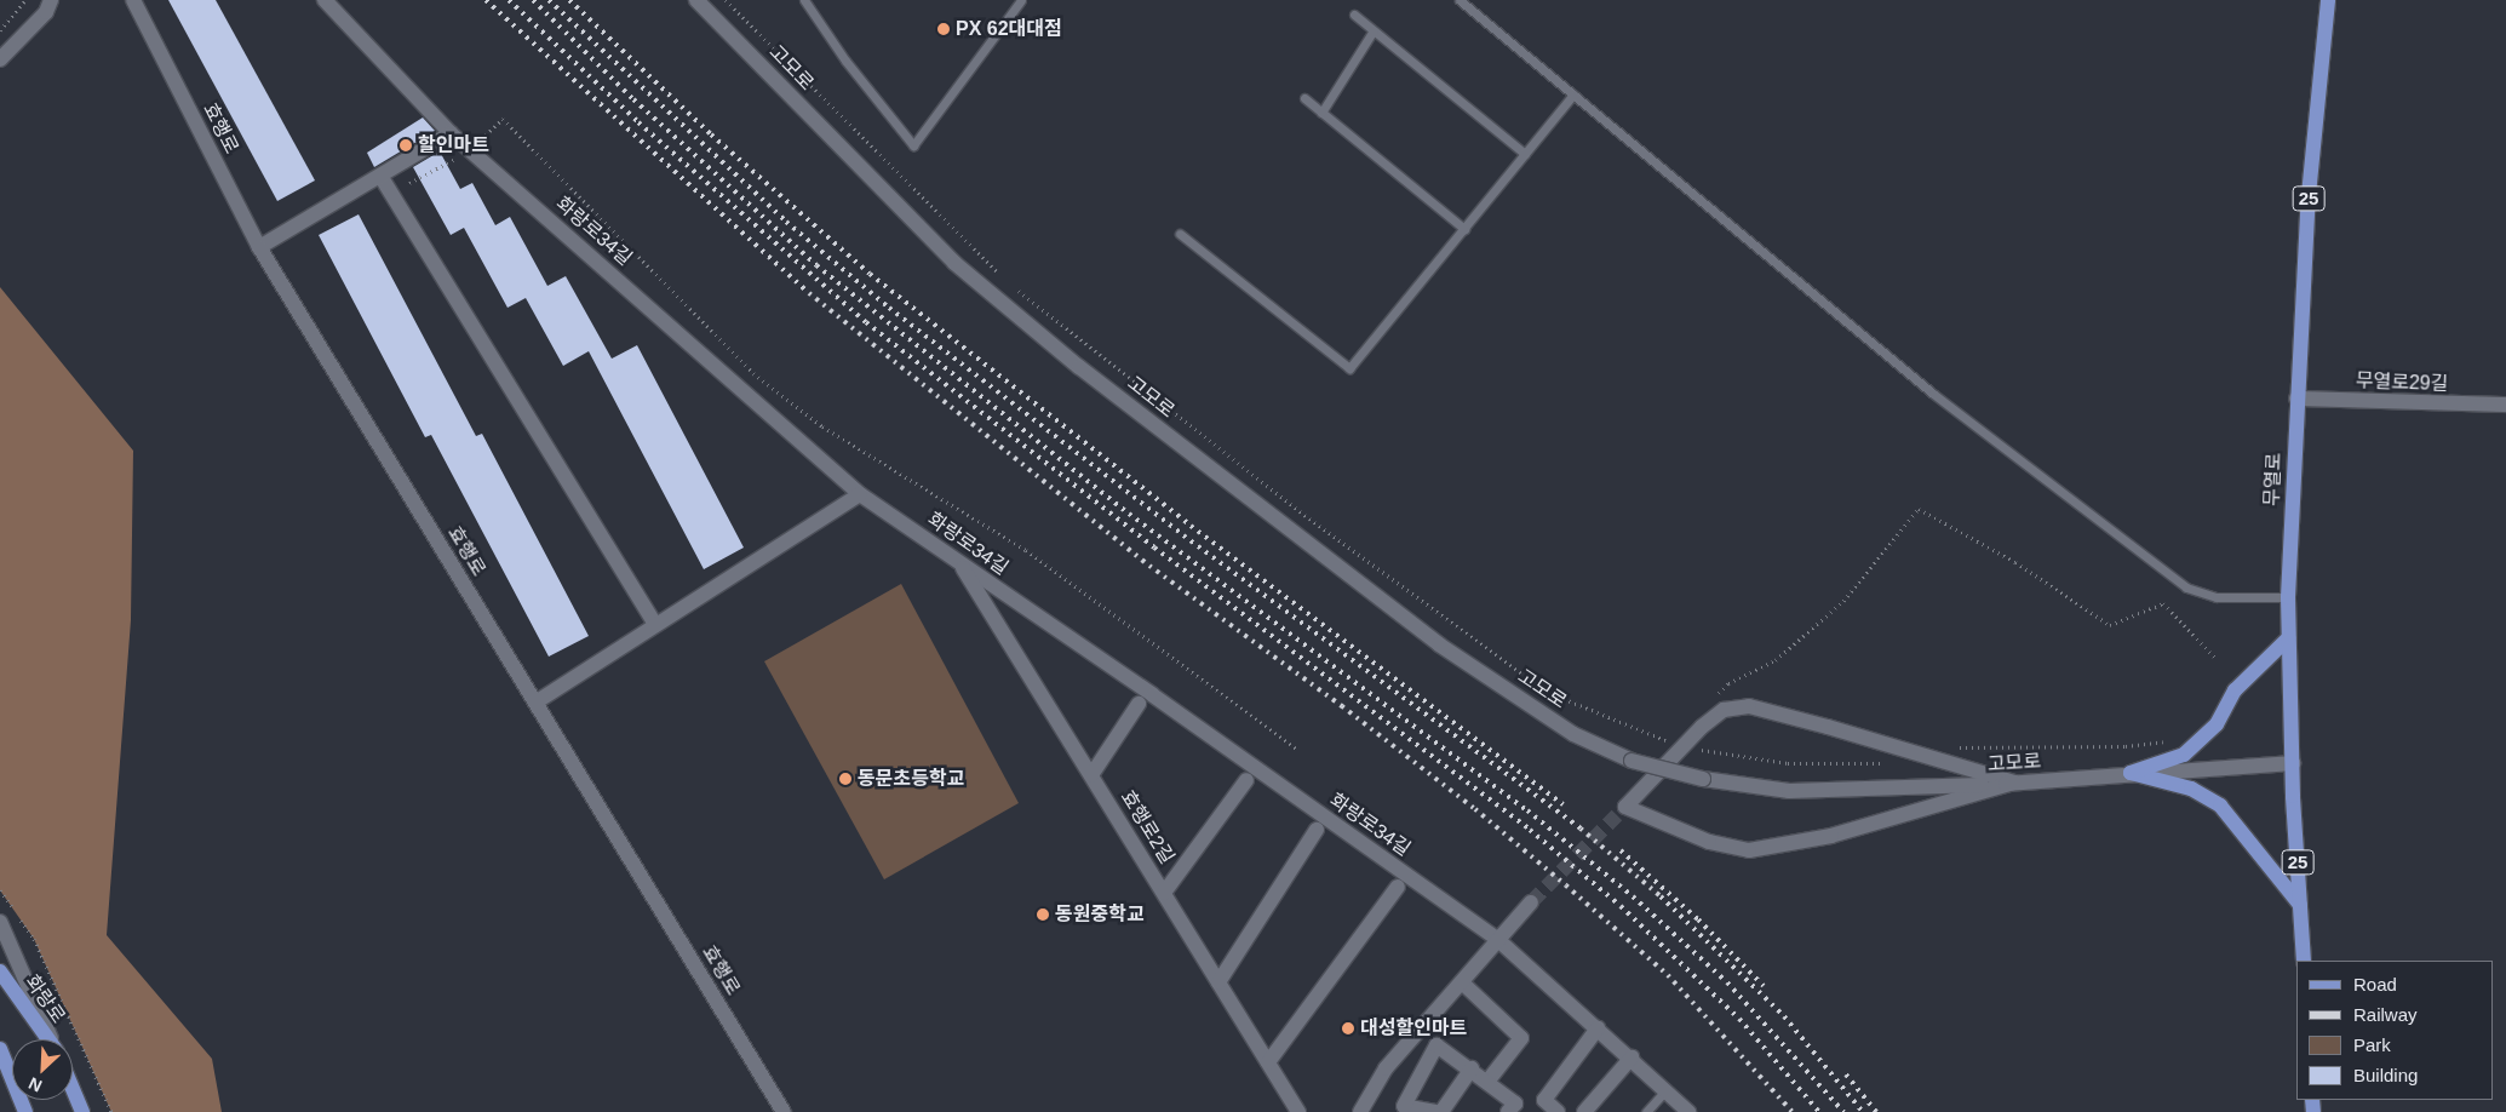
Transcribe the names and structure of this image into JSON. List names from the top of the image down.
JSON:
{
  "streets": {
    "main road": ["25", "무열로", "화랑로"],
    "street": [
      "고모로",
      "효행로",
      "화랑로34길",
      "무열로29길",
      "효행로2길"
    ]
  },
  "crossings": [
    ["고모로", "무열로"],
    ["화랑로34길", "효행로2길"],
    ["무열로29길", "무열로"]
  ],
  "places": [
    "PX 62대대점",
    "할인마트",
    "동문초등학교",
    "동원중학교",
    "대성할인마트"
  ],
  "legend": [
    "Road",
    "Railway",
    "Park",
    "Building"
  ],
  "north": "bottom left"
}
